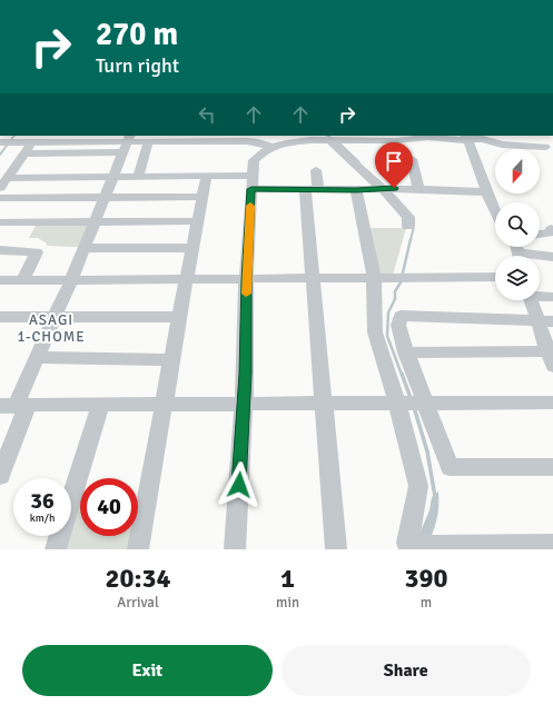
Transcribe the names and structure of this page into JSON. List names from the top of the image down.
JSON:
{
  "districts": ["ASAGI 1-CHOME"],
  "north": "bottom",
  "page": {
    "turn": ["270 m", "Turn right"],
    "speed": "36 km/h",
    "limit": "40",
    "eta": [
      "20:34",
      "Arrival",
      "1",
      "min",
      "390",
      "m"
    ],
    "buttons": ["Exit", "Share"]
  }
}
